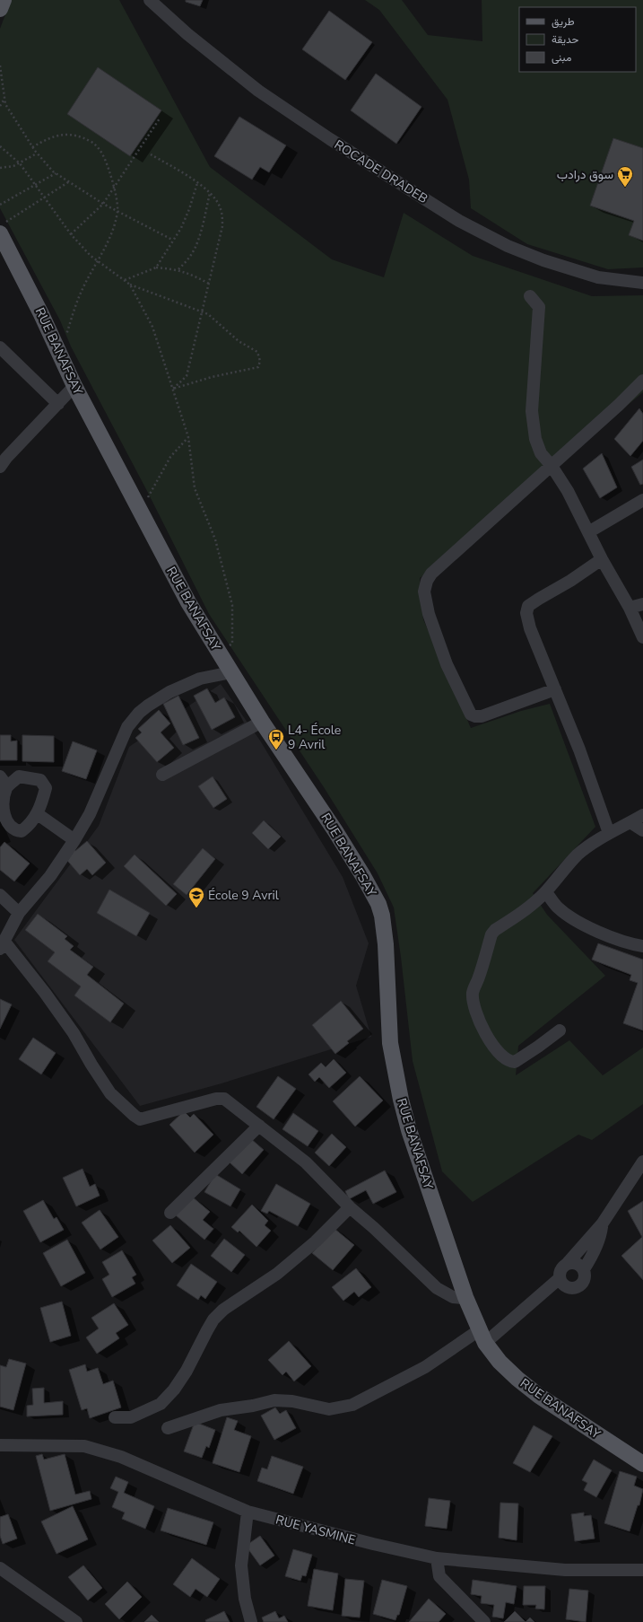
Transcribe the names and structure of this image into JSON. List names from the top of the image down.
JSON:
{
  "streets": {
    "main road": ["RUE BANAFSAY"],
    "street": ["ROCADE DRADEB", "RUE YASMINE"]
  },
  "places": {
    "supermarket": ["سوق درادب"],
    "bus stop": ["L4- École 9 Avril"],
    "school or university": ["École 9 Avril"]
  },
  "legend": ["طريق", "حديقة", "مبنى"]
}
